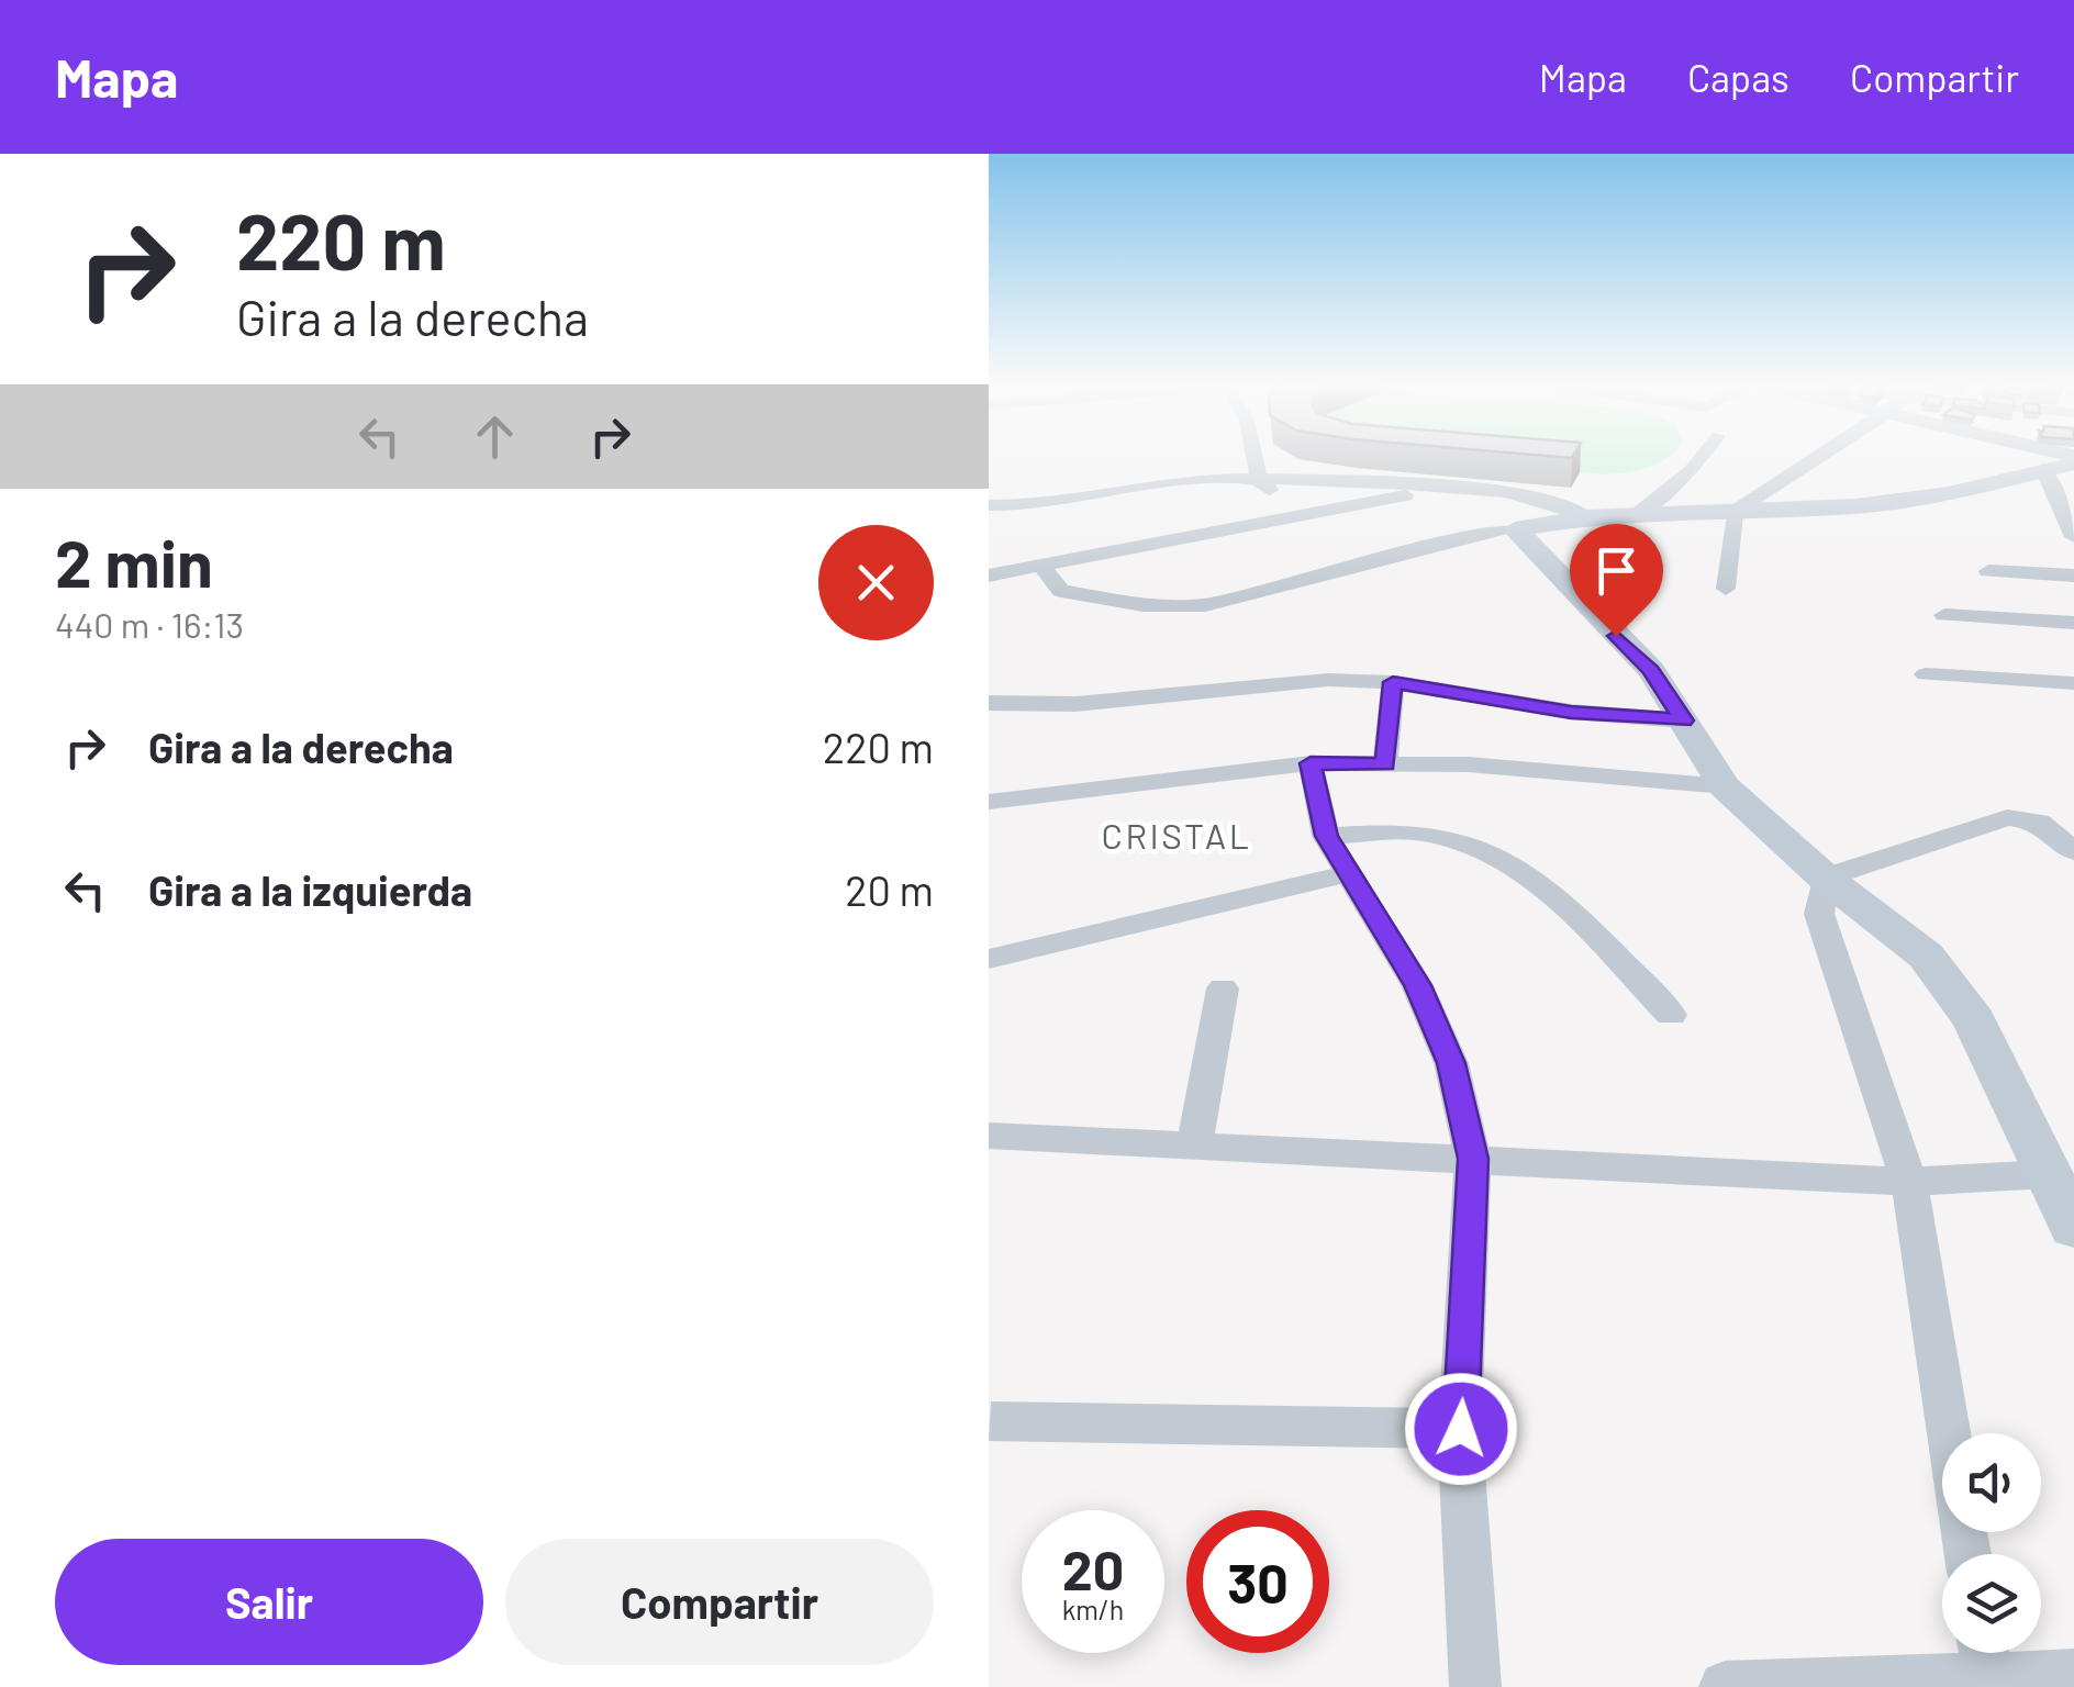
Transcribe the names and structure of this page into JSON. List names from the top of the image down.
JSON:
{
  "districts": ["CRISTAL"],
  "page": {
    "header": "Mapa",
    "nav": ["Mapa", "Capas", "Compartir"],
    "turn": ["220 m", "Gira a la derecha"],
    "heading": ["2 min", "440 m · 16:13"],
    "list": [
      {
        "name": "Gira a la derecha",
        "value": "220 m"
      },
      {
        "name": "Gira a la izquierda",
        "value": "20 m"
      }
    ],
    "speed": "20 km/h",
    "limit": "30",
    "buttons": ["Salir", "Compartir"]
  }
}
